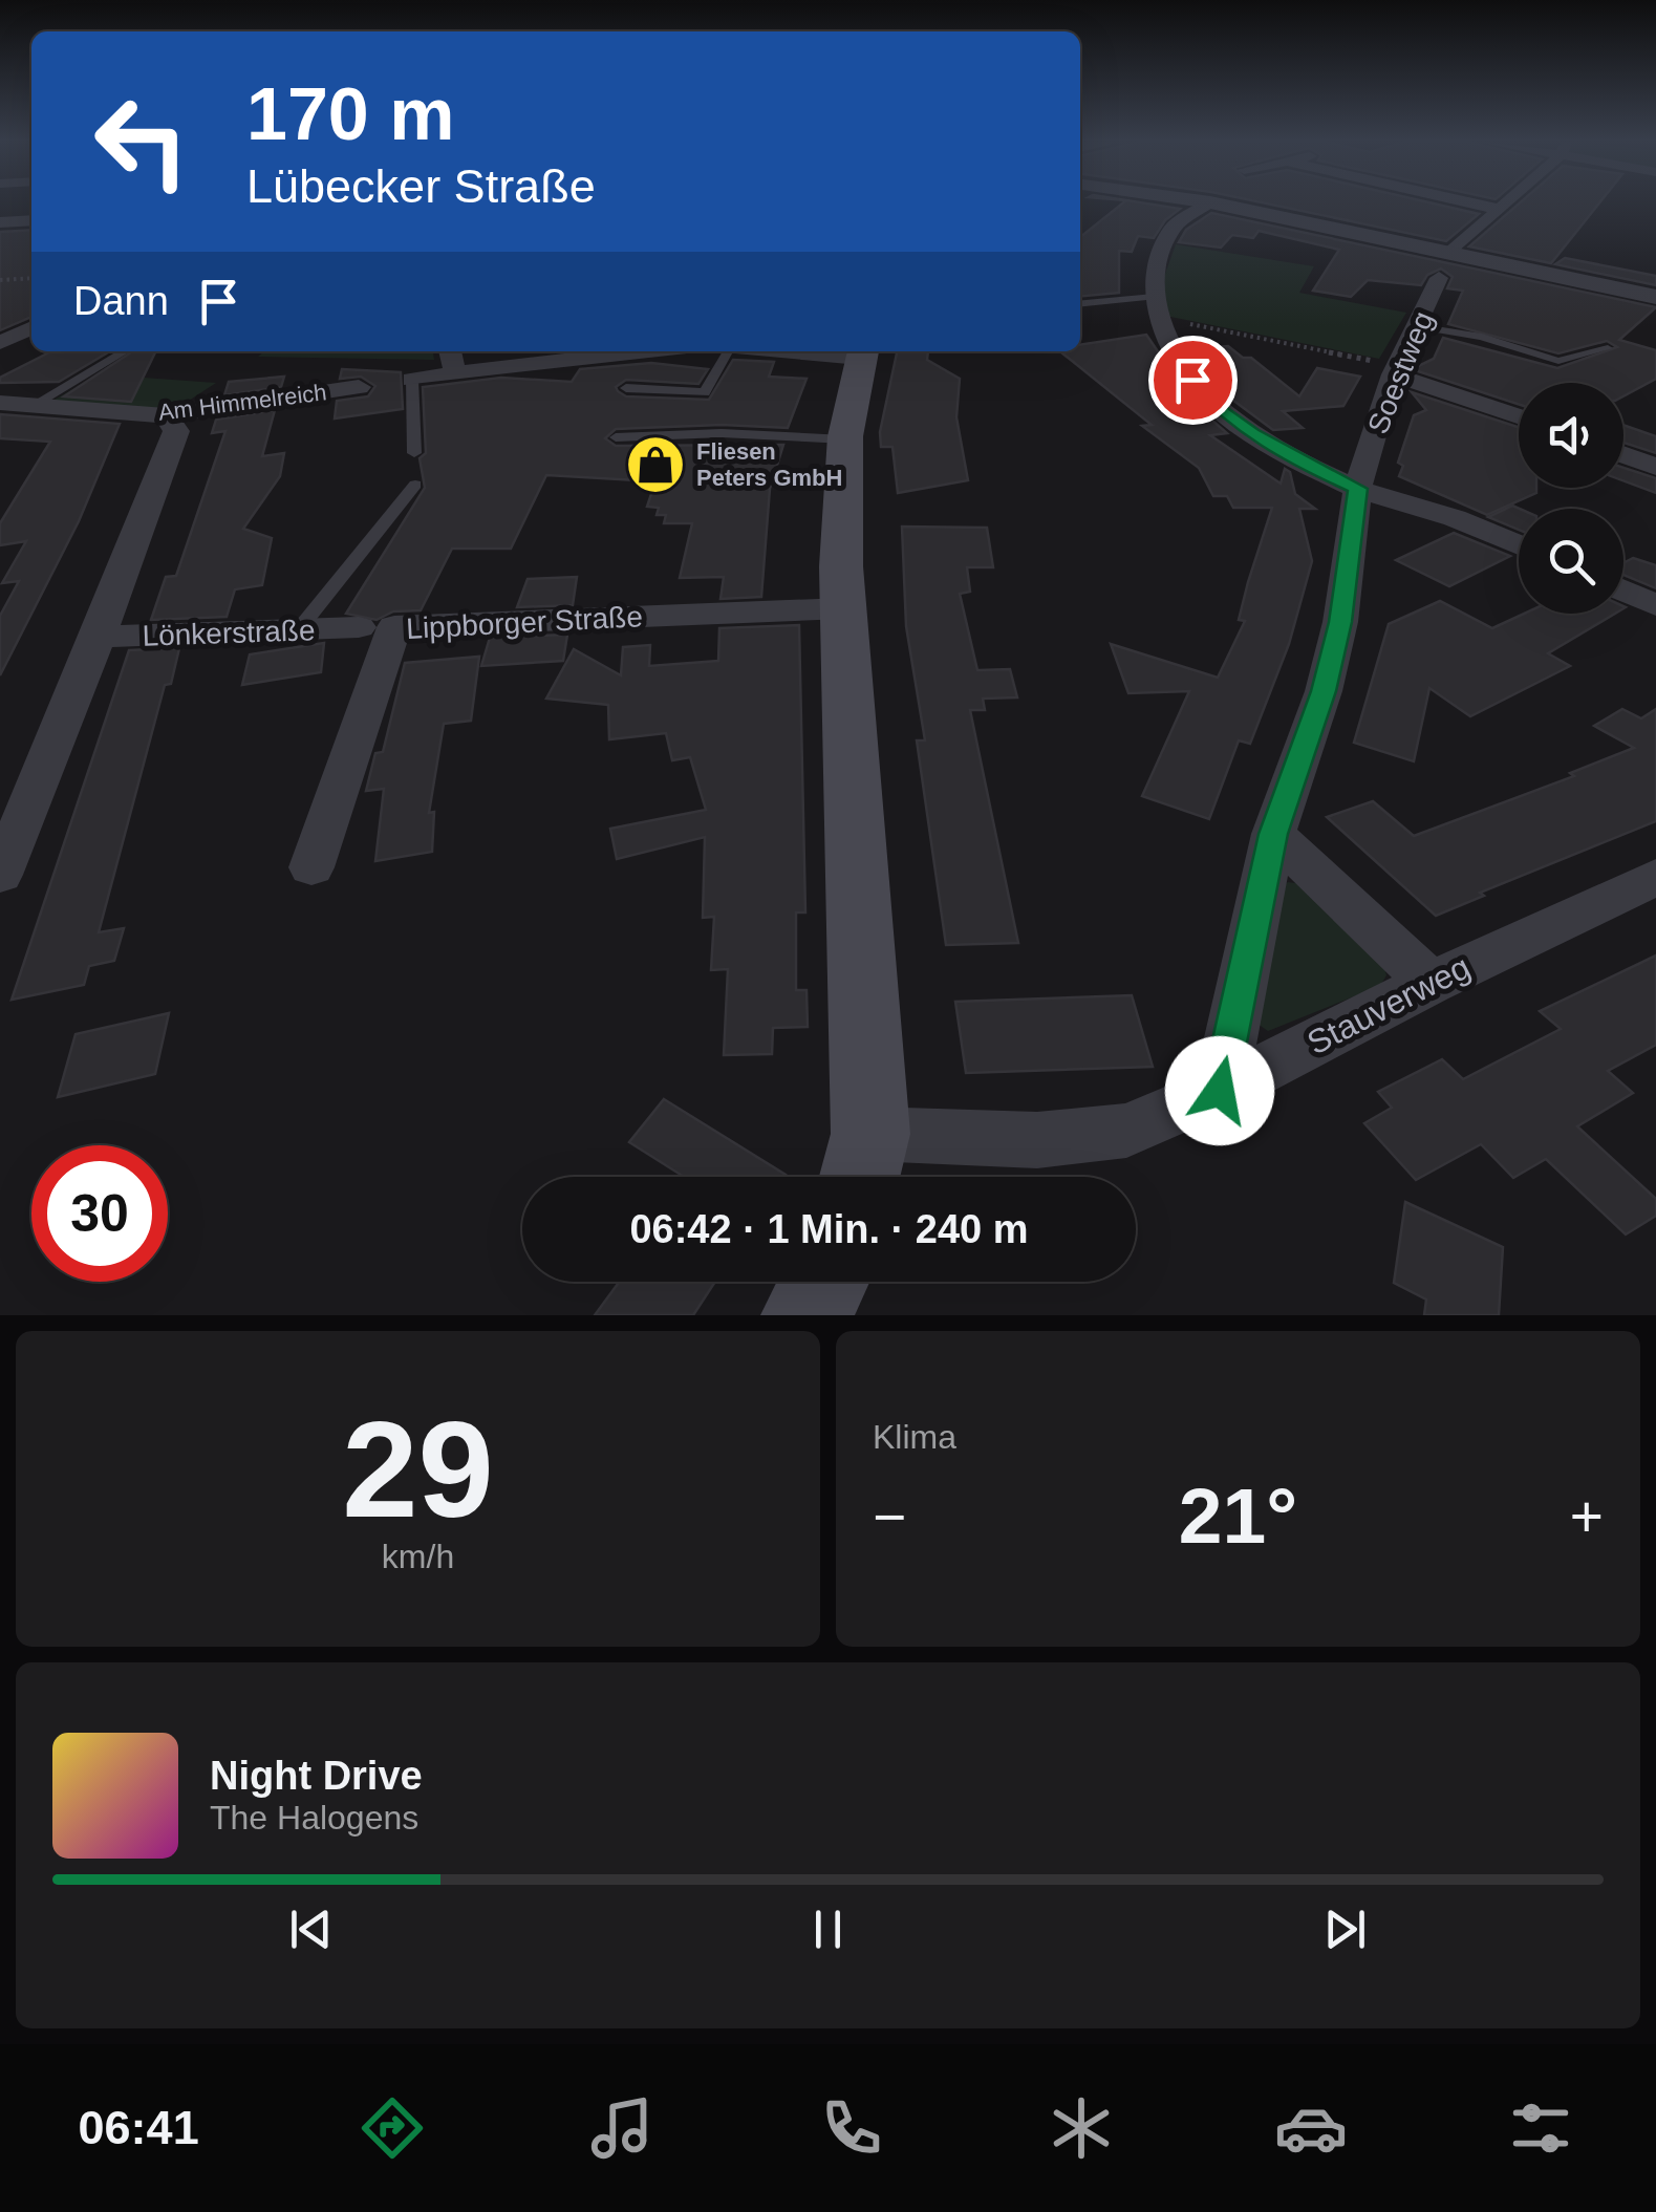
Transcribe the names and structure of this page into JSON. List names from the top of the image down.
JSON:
{
  "streets": {
    "street": [
      "Soestweg",
      "Am Himmelreich",
      "Lippborger Straße",
      "Lönkerstraße",
      "Stauverweg"
    ]
  },
  "crossings": [
    ["Soestweg", "Stauverweg"],
    ["Am Himmelreich", "Lönkerstraße"]
  ],
  "places": {
    "shop": ["Fliesen Peters GmbH"]
  },
  "page": {
    "turn": ["170 m", "Lübecker Straße"],
    "then": "Dann",
    "limit": "30",
    "trip": "06:42 · 1 Min. · 240 m",
    "tile": [
      ["29", "km/h"],
      "Klima"
    ],
    "heat": ["−", "21°", "+"],
    "song": ["Night Drive", "The Halogens"],
    "tabs": "06:41"
  }
}
